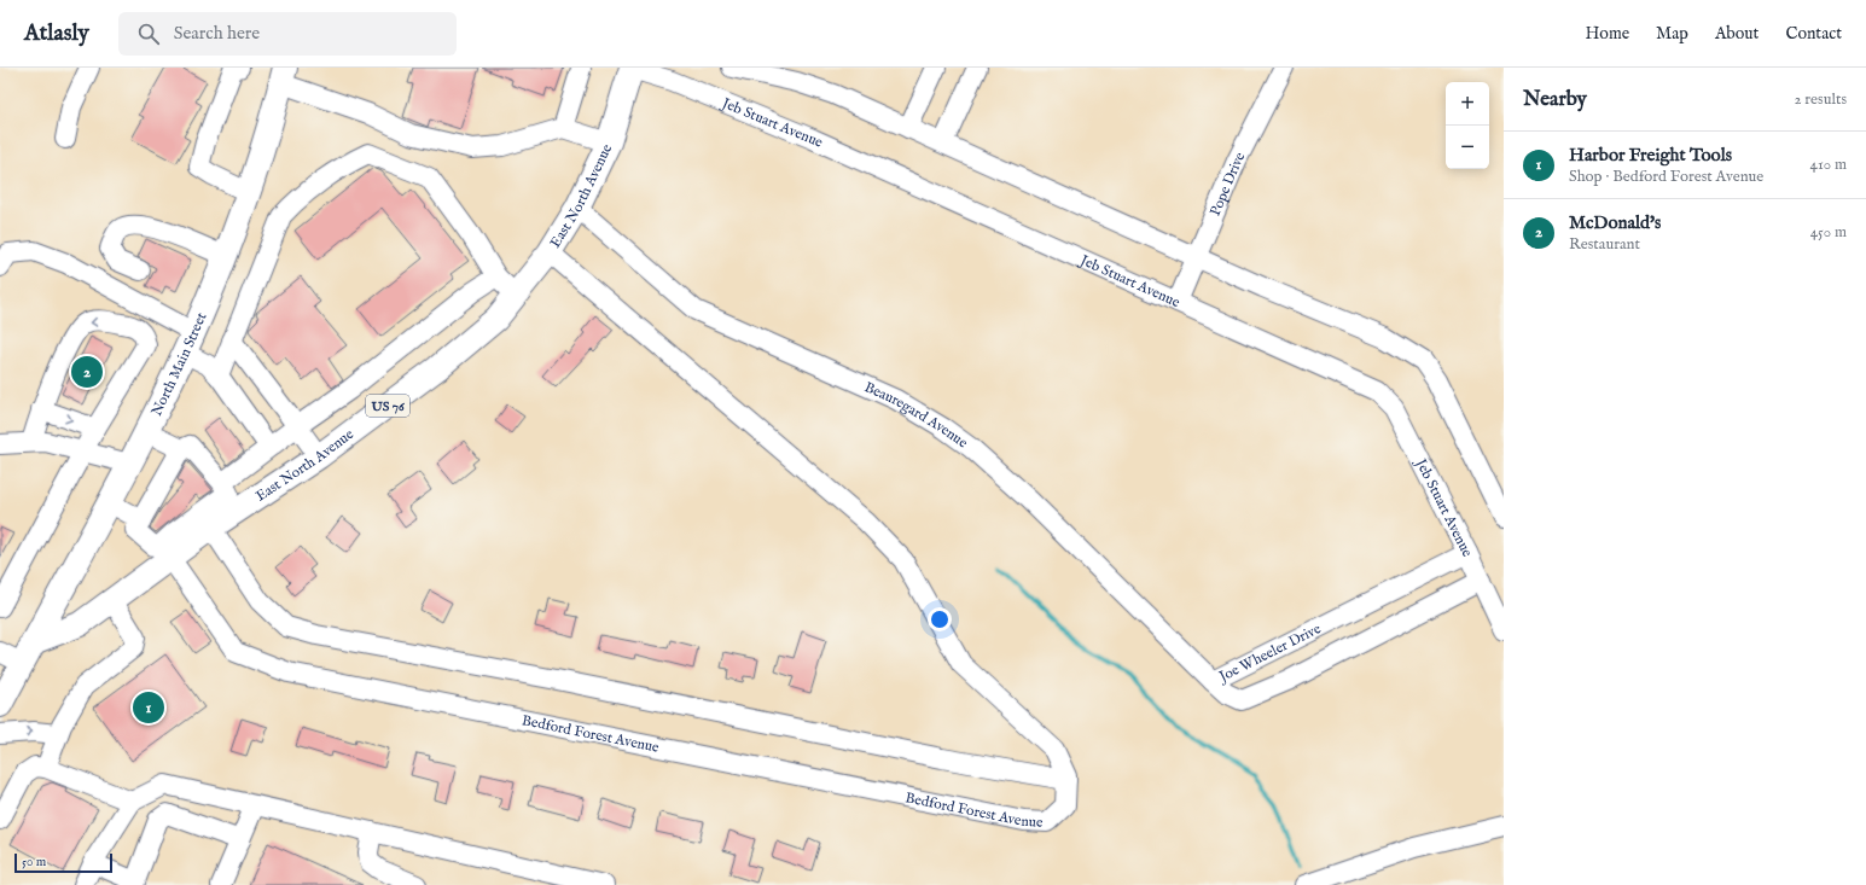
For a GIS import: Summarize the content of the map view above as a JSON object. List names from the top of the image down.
{
  "streets": {
    "main road": ["East North Avenue", "North Main Street", "US 76"],
    "street": [
      "Jeb Stuart Avenue",
      "Pope Drive",
      "Beauregard Avenue",
      "Joe Wheeler Drive",
      "Bedford Forest Avenue"
    ]
  },
  "crossings": [
    ["Jeb Stuart Avenue", "Pope Drive"],
    ["Jeb Stuart Avenue", "East North Avenue"],
    ["Jeb Stuart Avenue", "Joe Wheeler Drive"],
    ["East North Avenue", "North Main Street"],
    ["East North Avenue", "Beauregard Avenue"],
    ["East North Avenue", "Bedford Forest Avenue"],
    ["Beauregard Avenue", "Joe Wheeler Drive"]
  ],
  "scale_bar": "50 m",
  "page": {
    "header": "Atlasly",
    "search": "Search here",
    "nav": [
      "Home",
      "Map",
      "About",
      "Contact"
    ],
    "heading": ["Nearby", "2 results"],
    "map_buttons": ["+", "−"],
    "list": [
      {
        "mark": "1",
        "name": "Harbor Freight Tools",
        "note": "Shop · Bedford Forest Avenue",
        "value": "410 m"
      },
      {
        "mark": "2",
        "name": "McDonald's",
        "note": "Restaurant",
        "value": "450 m"
      }
    ],
    "pins": ["2", "1"],
    "scale": "50 m"
  }
}
